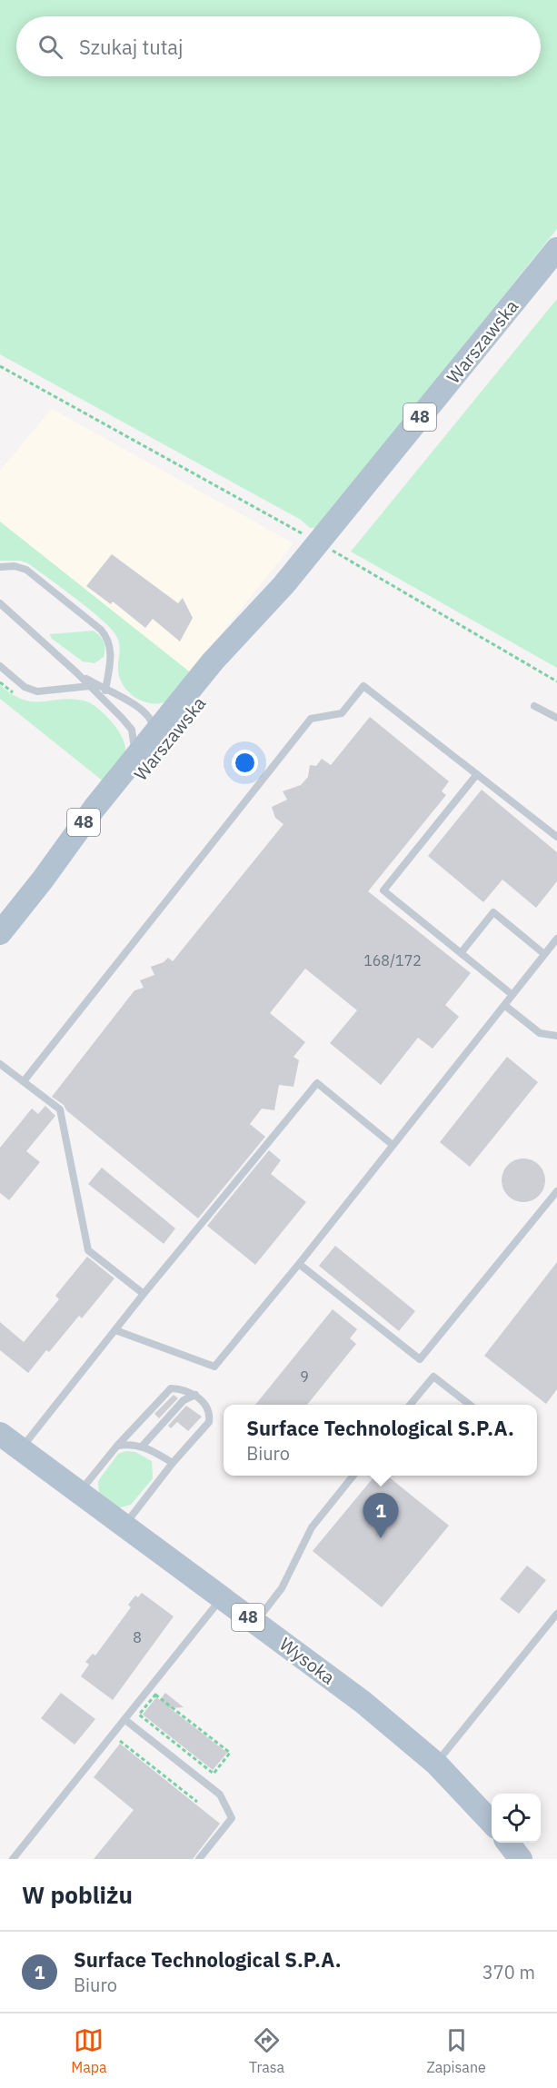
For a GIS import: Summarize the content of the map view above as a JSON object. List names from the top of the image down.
{
  "streets": {
    "main road": ["Warszawska", "48", "Wysoka"]
  },
  "house_numbers": ["168/172", "9", "8"],
  "page": {
    "search": "Szukaj tutaj",
    "popup": ["Surface Technological S.P.A.", "Biuro"],
    "pins": "1",
    "heading": "W pobliżu",
    "list": [
      {
        "mark": "1",
        "name": "Surface Technological S.P.A.",
        "note": "Biuro",
        "value": "370 m"
      }
    ],
    "nav": ["Mapa", "Trasa", "Zapisane"]
  }
}
